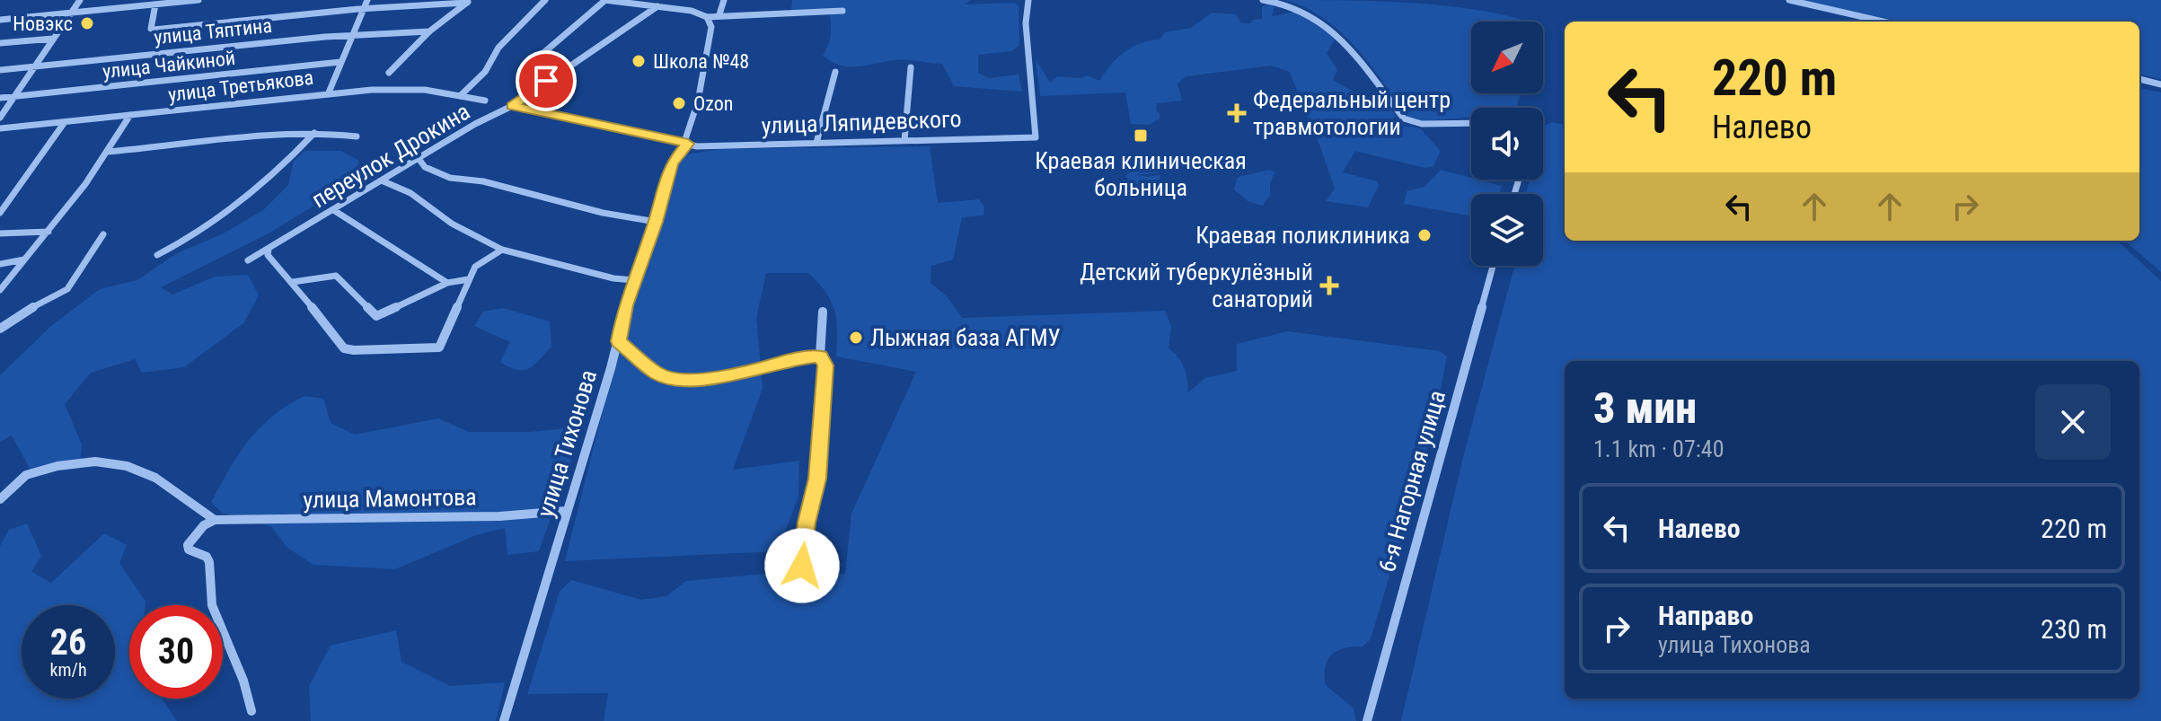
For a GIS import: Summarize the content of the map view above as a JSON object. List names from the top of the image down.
{
  "streets": {
    "street": [
      "улица Тяптина",
      "улица Чайкиной",
      "улица Третьякова",
      "улица Ляпидевского",
      "переулок Дрокина",
      "улица Тихонова",
      "6-я Нагорная улица",
      "улица Мамонтова"
    ]
  },
  "crossings": [
    ["улица Ляпидевского", "улица Тихонова"],
    ["улица Тихонова", "улица Мамонтова"]
  ],
  "places": {
    "other": [
      "Новэкс",
      "Школа №48",
      "Ozon",
      "Краевая поликлиника",
      "Лыжная база АГМУ"
    ],
    "health": ["Федеральный центр травмотологии", "Детский туберкулёзный санаторий"],
    "transit": ["Краевая клиническая больница"]
  },
  "north": "bottom left",
  "page": {
    "turn": ["220 m", "Налево"],
    "heading": ["3 мин", "1.1 km · 07:40"],
    "list": [
      {
        "name": "Налево",
        "value": "220 m"
      },
      {
        "name": "Направо",
        "note": "улица Тихонова",
        "value": "230 m"
      }
    ],
    "speed": "26 km/h",
    "limit": "30"
  }
}
